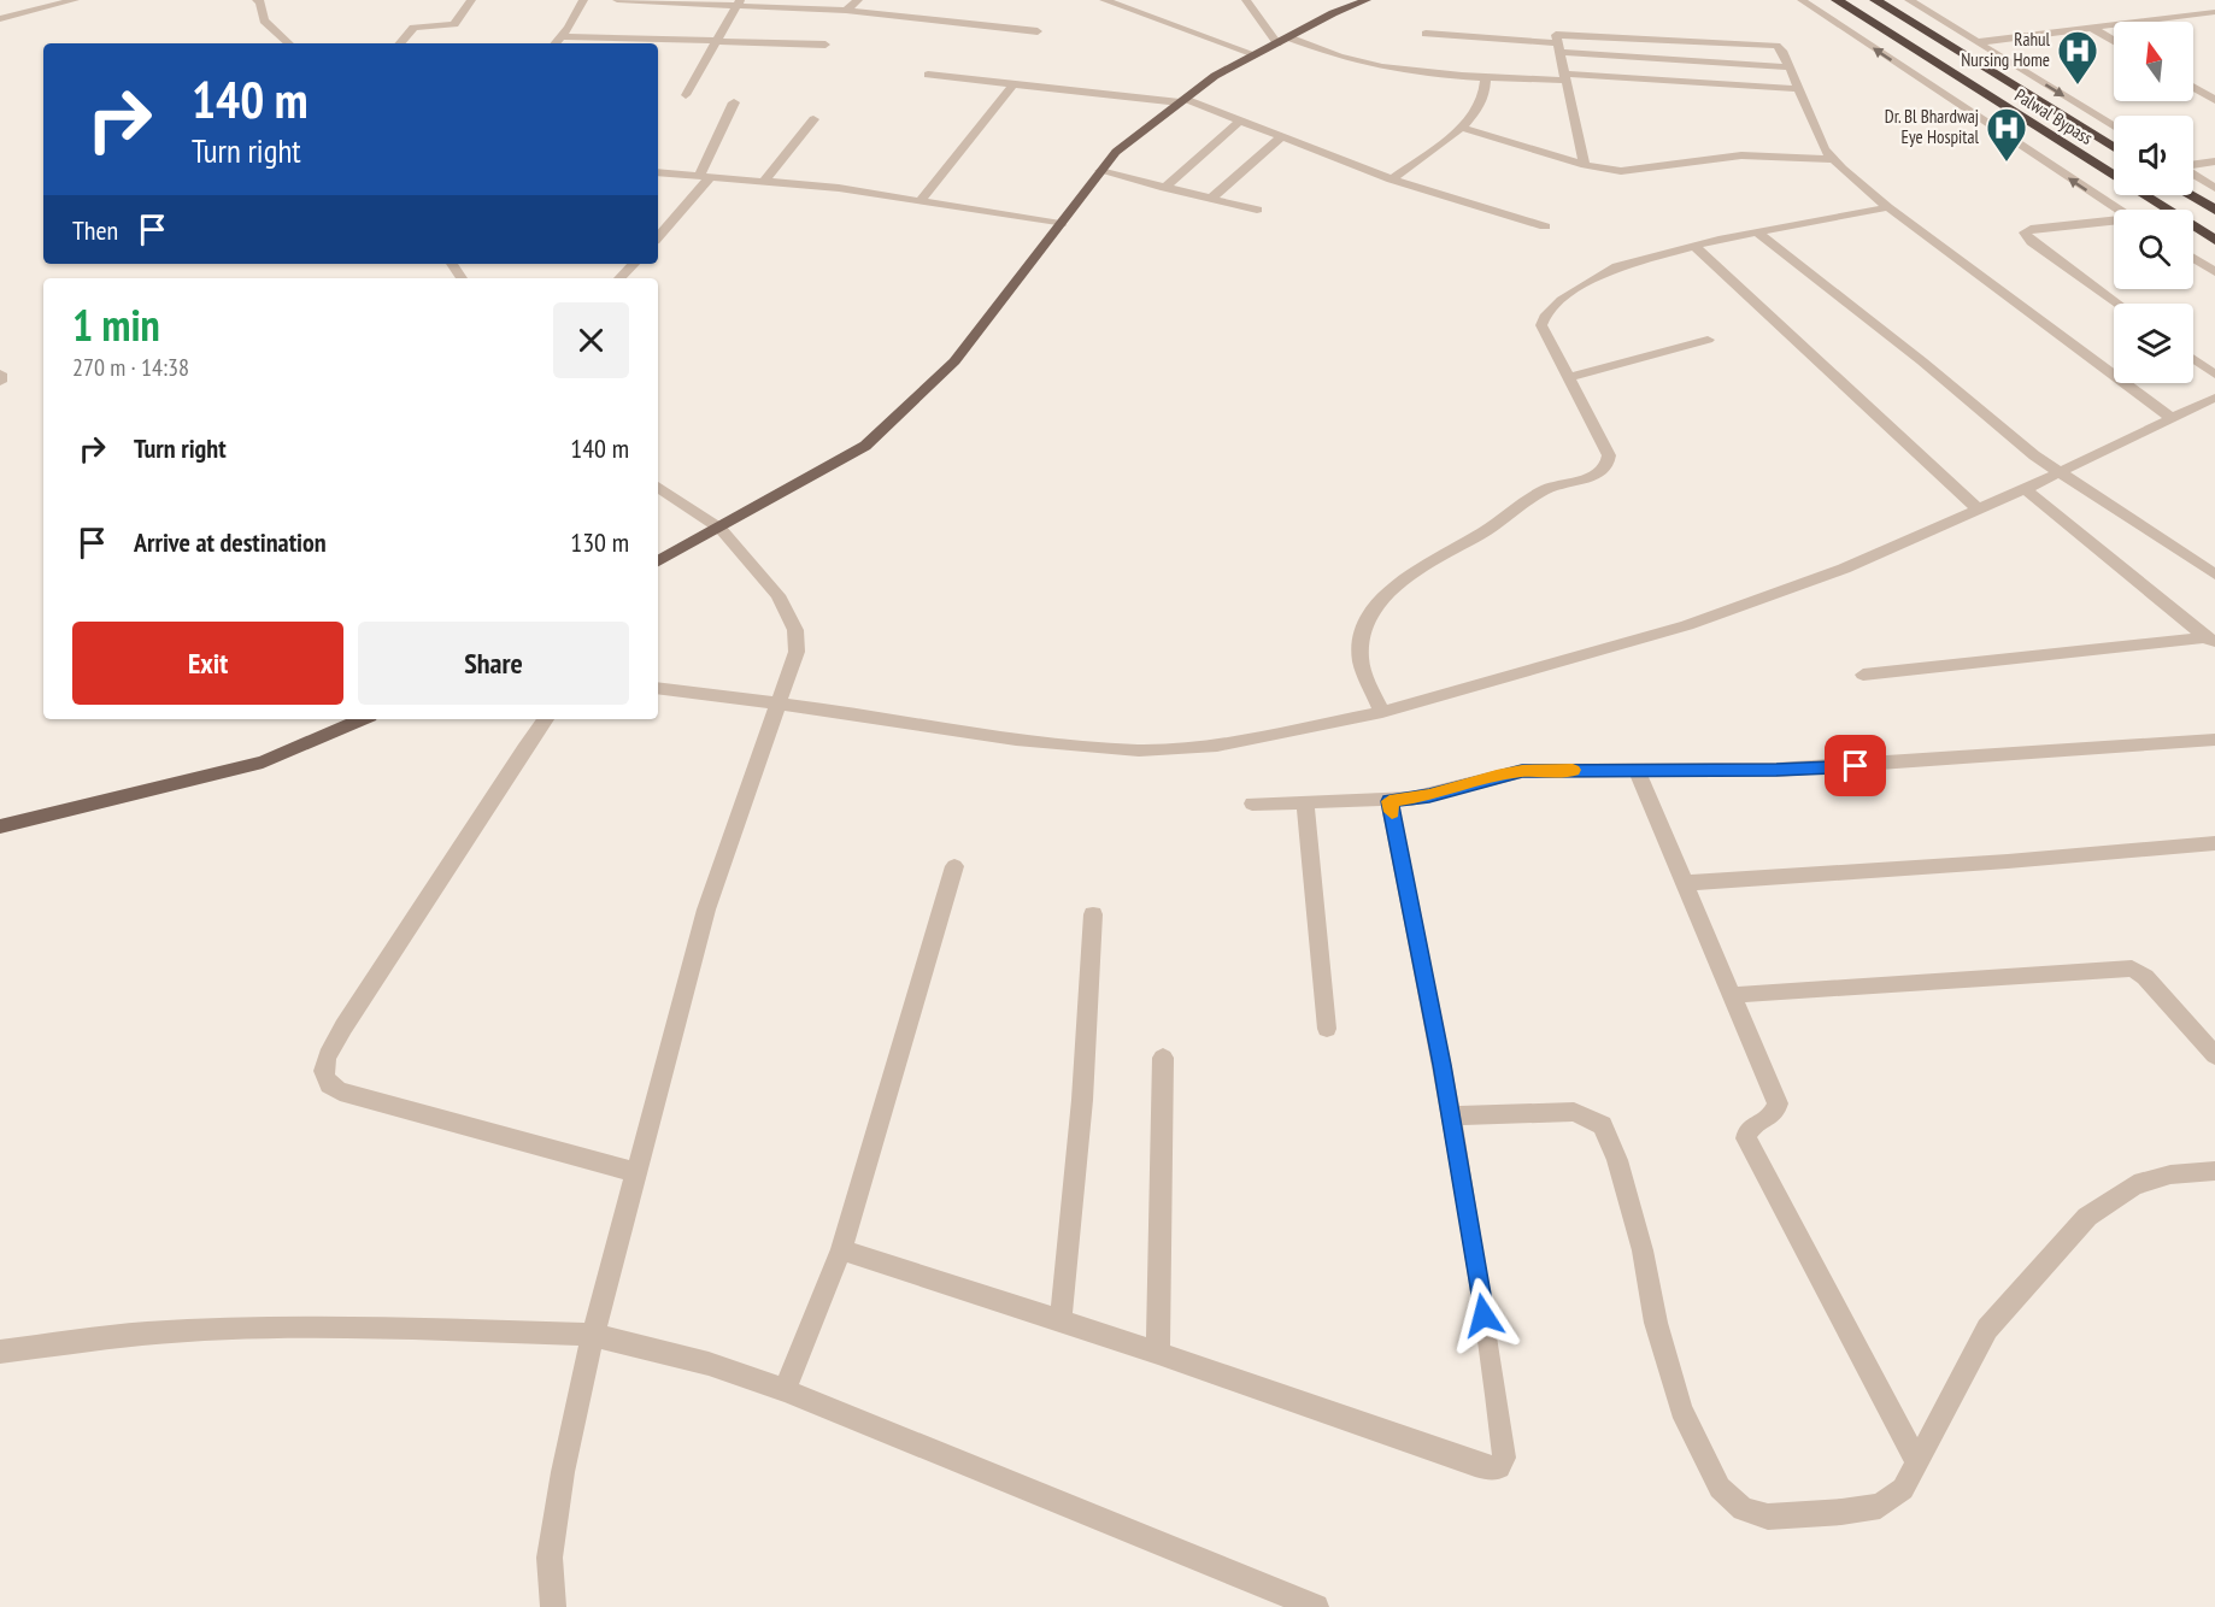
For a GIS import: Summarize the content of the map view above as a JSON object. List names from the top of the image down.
{
  "streets": {
    "highway": ["Palwal Bypass"]
  },
  "places": {
    "hospital": ["Rahul Nursing Home", "Dr. Bl Bhardwaj Eye Hospital"]
  },
  "north": "top",
  "page": {
    "turn": ["140 m", "Turn right"],
    "then": "Then",
    "heading": ["1 min", "270 m · 14:38"],
    "list": [
      {
        "name": "Turn right",
        "value": "140 m"
      },
      {
        "name": "Arrive at destination",
        "value": "130 m"
      }
    ],
    "buttons": ["Exit", "Share"]
  }
}
